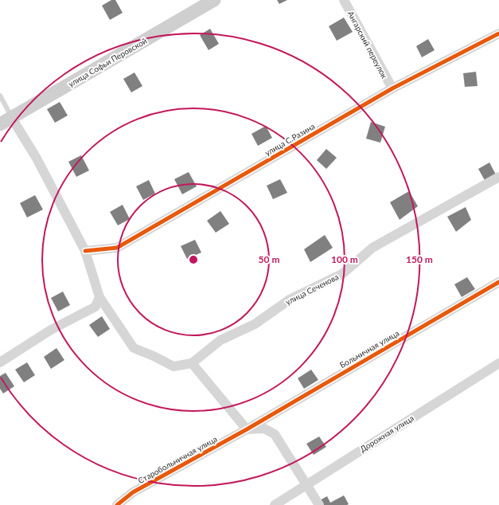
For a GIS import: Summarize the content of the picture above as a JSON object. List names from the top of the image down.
{
  "streets": {
    "main road": ["улица Софьи Перовской"],
    "street": [
      "Ангарский переулок",
      "улица С.Разина",
      "улица Сеченова",
      "Больничная улица",
      "Дорожная улица",
      "Старобольничная улица"
    ]
  },
  "crossings": [
    ["Ангарский переулок", "улица С.Разина"],
    ["Больничная улица", "Старобольничная улица"]
  ],
  "rings": ["50 m", "100 m", "150 m"]
}
